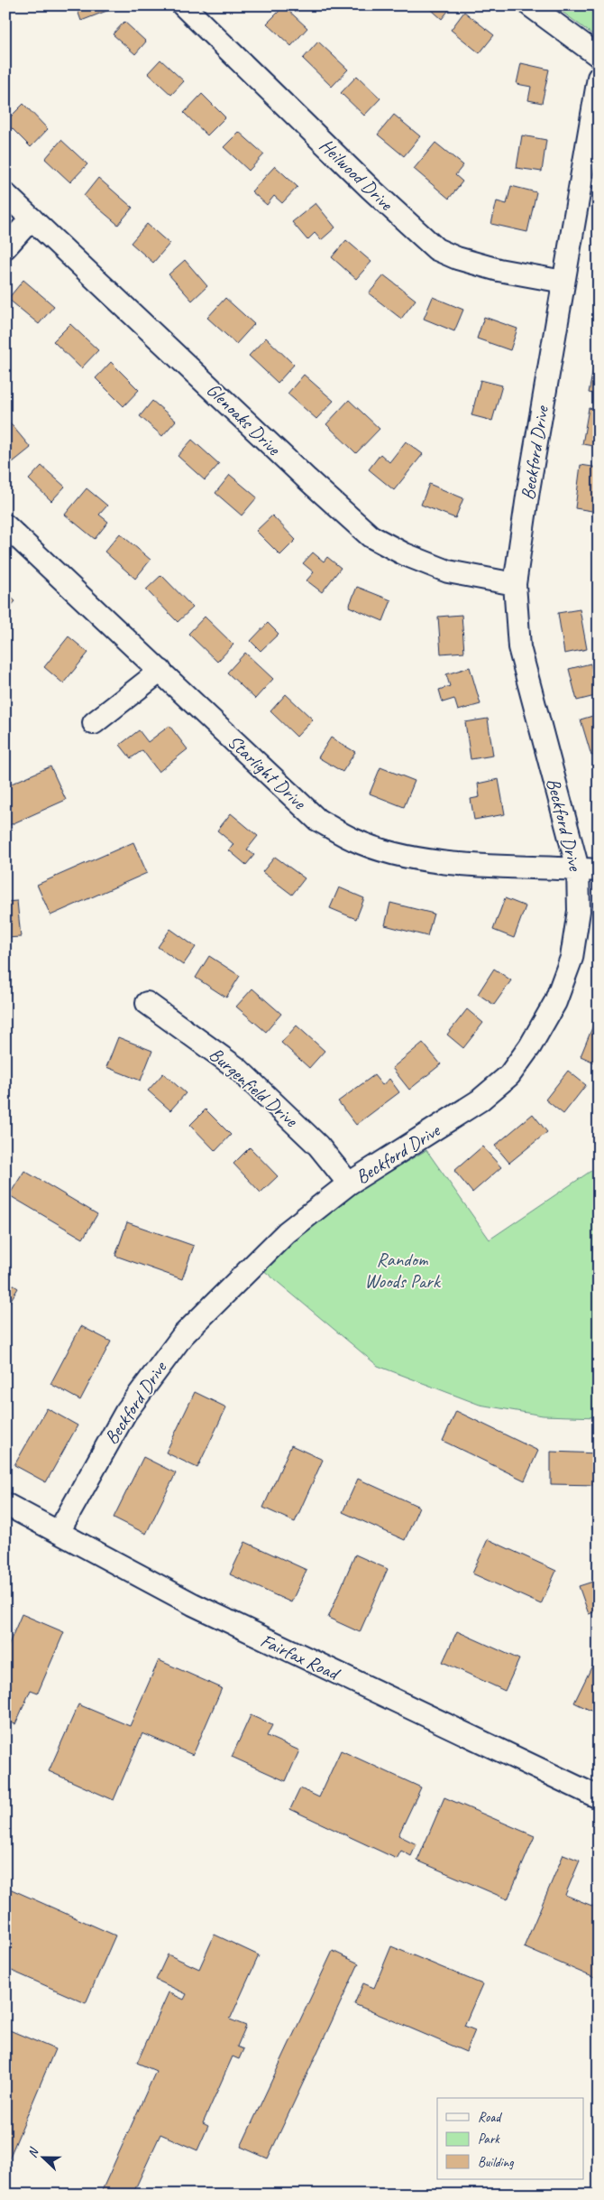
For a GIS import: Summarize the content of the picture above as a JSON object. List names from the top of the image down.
{
  "streets": {
    "street": [
      "Heilwood Drive",
      "Glenoaks Drive",
      "Beckford Drive",
      "Starlight Drive",
      "Burgenfield Drive",
      "Fairfax Road"
    ]
  },
  "crossings": [
    ["Heilwood Drive", "Beckford Drive"],
    ["Glenoaks Drive", "Beckford Drive"],
    ["Beckford Drive", "Starlight Drive"],
    ["Beckford Drive", "Burgenfield Drive"],
    ["Beckford Drive", "Fairfax Road"]
  ],
  "parks": ["Random Woods Park"],
  "legend": ["Road", "Park", "Building"],
  "north": "left"
}
